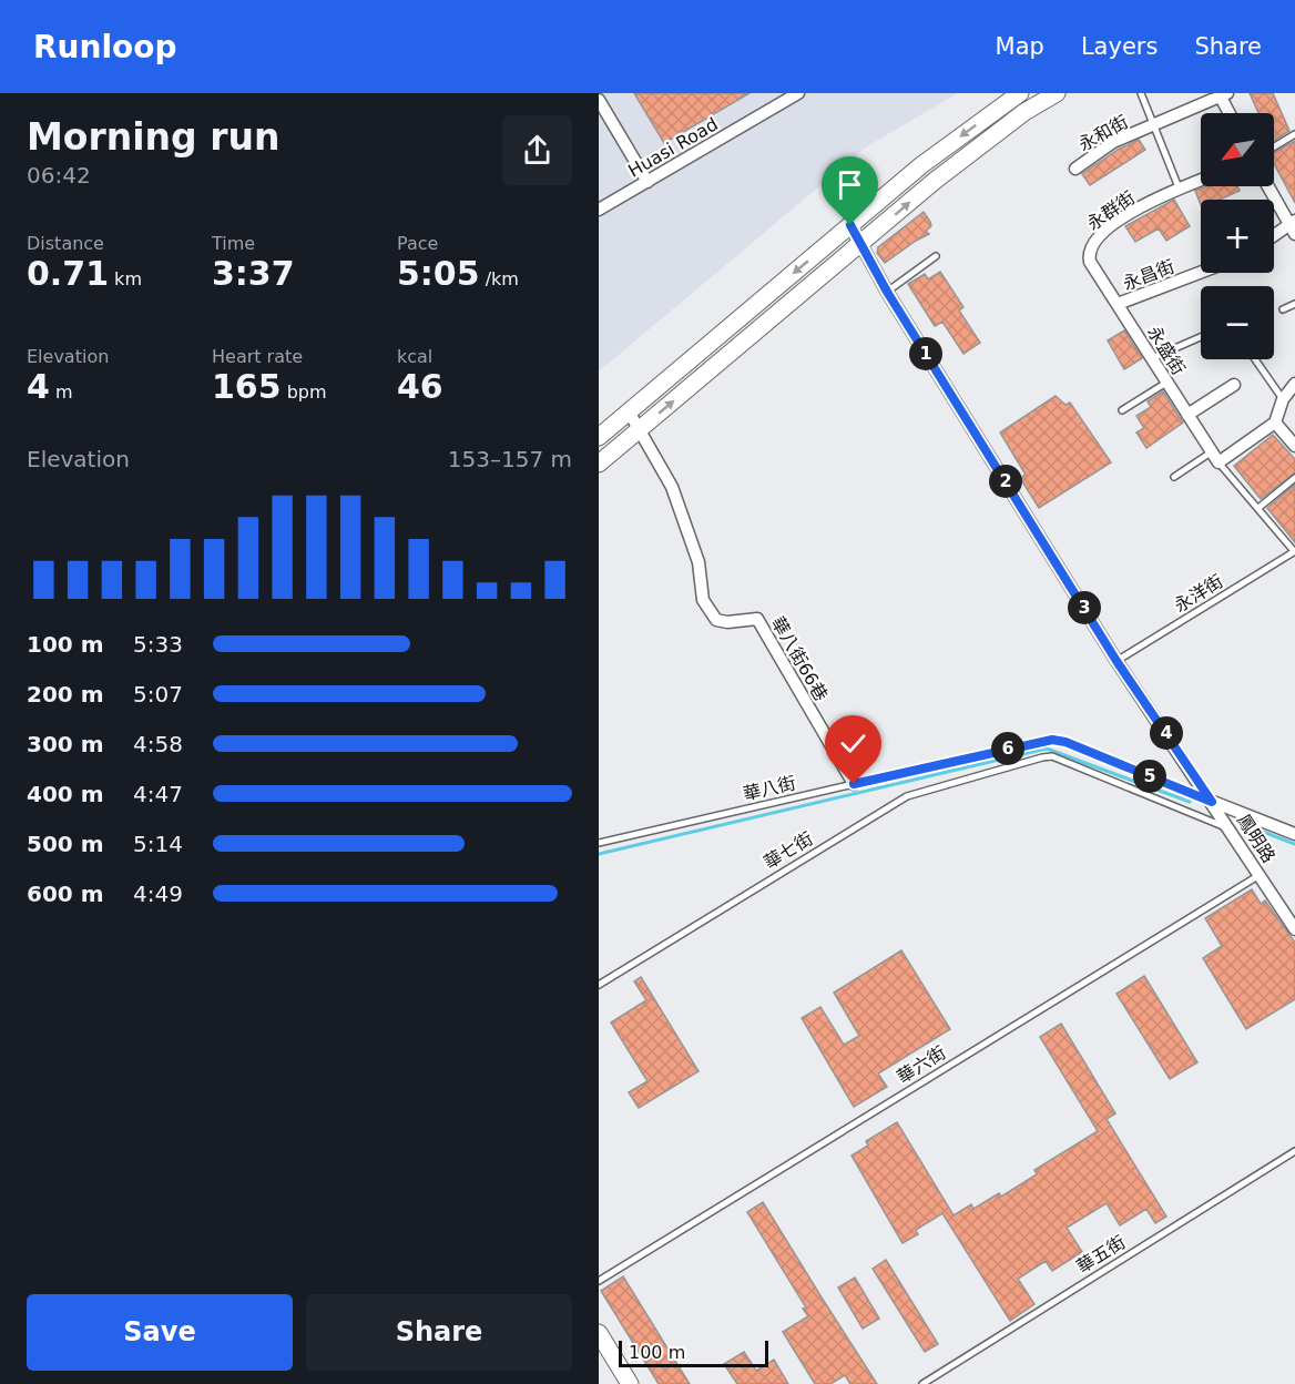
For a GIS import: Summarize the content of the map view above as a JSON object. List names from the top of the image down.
{
  "streets": {
    "street": [
      "永和街",
      "Huasi Road",
      "永群街",
      "永昌街",
      "永盛街",
      "華八街66巷",
      "鳳明路"
    ],
    "lane": [
      "永洋街",
      "華八街",
      "華七街",
      "華六街",
      "華五街"
    ]
  },
  "crossings": [
    ["永群街", "永昌街"],
    ["永群街", "永盛街"],
    ["永昌街", "永盛街"],
    ["永洋街", "鳳明路"],
    ["華八街66巷", "華八街"],
    ["華八街", "鳳明路"],
    ["鳳明路", "華七街"],
    ["鳳明路", "華六街"]
  ],
  "scale_bar": "100 m",
  "north": "bottom left",
  "page": {
    "header": "Runloop",
    "nav": ["Map", "Layers", "Share"],
    "heading": ["Morning run", "06:42"],
    "map_buttons": ["+", "−"],
    "stats": [
      ["Distance", "0.71 km"],
      ["Time", "3:37"],
      ["Pace", "5:05 /km"],
      ["Elevation", "4 m"],
      ["Heart rate", "165 bpm"],
      ["kcal", "46"]
    ],
    "pins": [
      "1",
      "2",
      "3",
      "4",
      "6",
      "5"
    ],
    "chart": ["Elevation", "153–157 m"],
    "list": [
      {
        "name": "100 m",
        "note": "5:33"
      },
      {
        "name": "200 m",
        "note": "5:07"
      },
      {
        "name": "300 m",
        "note": "4:58"
      },
      {
        "name": "400 m",
        "note": "4:47"
      },
      {
        "name": "500 m",
        "note": "5:14"
      },
      {
        "name": "600 m",
        "note": "4:49"
      }
    ],
    "buttons": ["Save", "Share"],
    "scale": "100 m"
  }
}
